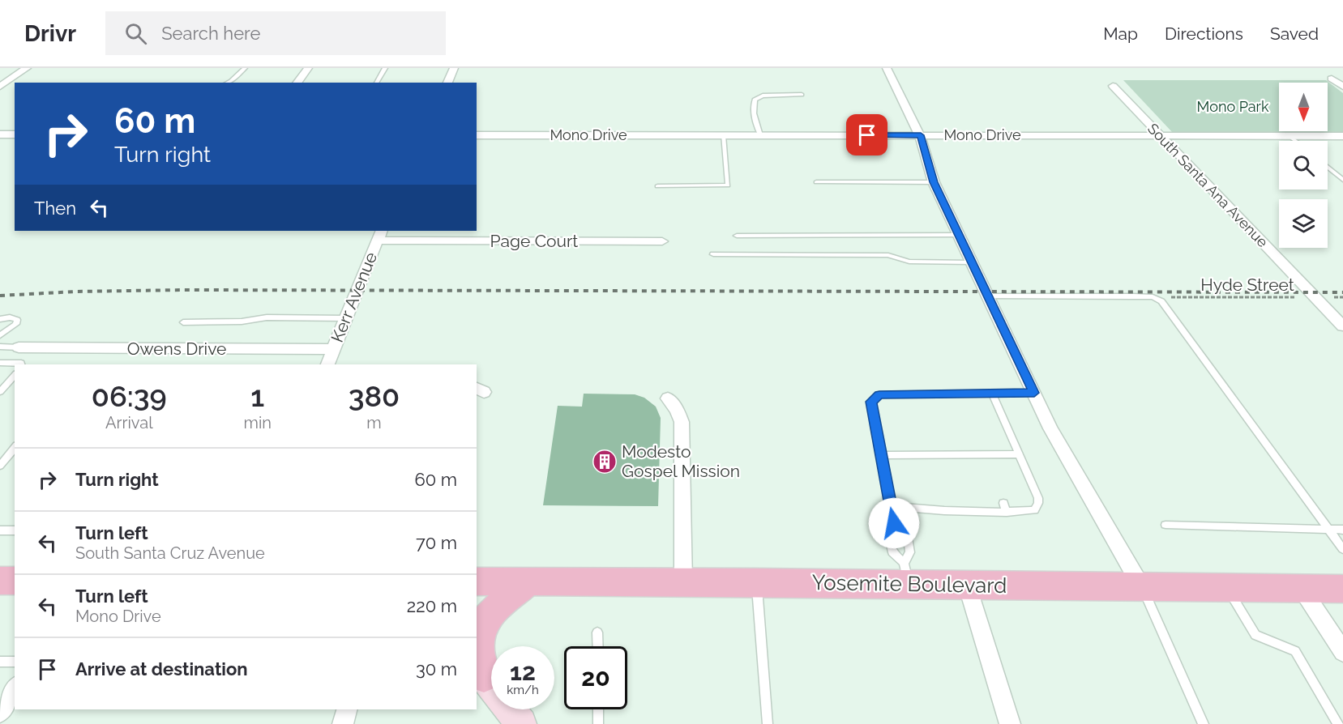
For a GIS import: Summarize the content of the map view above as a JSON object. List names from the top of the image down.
{
  "streets": {
    "main road": ["Yosemite Boulevard"],
    "street": [
      "Mono Drive",
      "South Santa Ana Avenue",
      "Page Court",
      "Kerr Avenue",
      "Owens Drive"
    ],
    "path": ["Hyde Street"]
  },
  "crossings": [
    ["Mono Drive", "South Santa Ana Avenue"],
    ["South Santa Ana Avenue", "Hyde Street"],
    ["Page Court", "Kerr Avenue"],
    ["Kerr Avenue", "Owens Drive"]
  ],
  "parks": ["Mono Park"],
  "places": {
    "building": ["Modesto Gospel Mission"]
  },
  "north": "bottom",
  "page": {
    "header": "Drivr",
    "search": "Search here",
    "nav": ["Map", "Directions", "Saved"],
    "turn": ["60 m", "Turn right"],
    "then": "Then",
    "eta": [
      "06:39",
      "Arrival",
      "1",
      "min",
      "380",
      "m"
    ],
    "list": [
      {
        "name": "Turn right",
        "value": "60 m"
      },
      {
        "name": "Turn left",
        "note": "South Santa Cruz Avenue",
        "value": "70 m"
      },
      {
        "name": "Turn left",
        "note": "Mono Drive",
        "value": "220 m"
      },
      {
        "name": "Arrive at destination",
        "value": "30 m"
      }
    ],
    "speed": "12 km/h",
    "limit": "20"
  }
}
